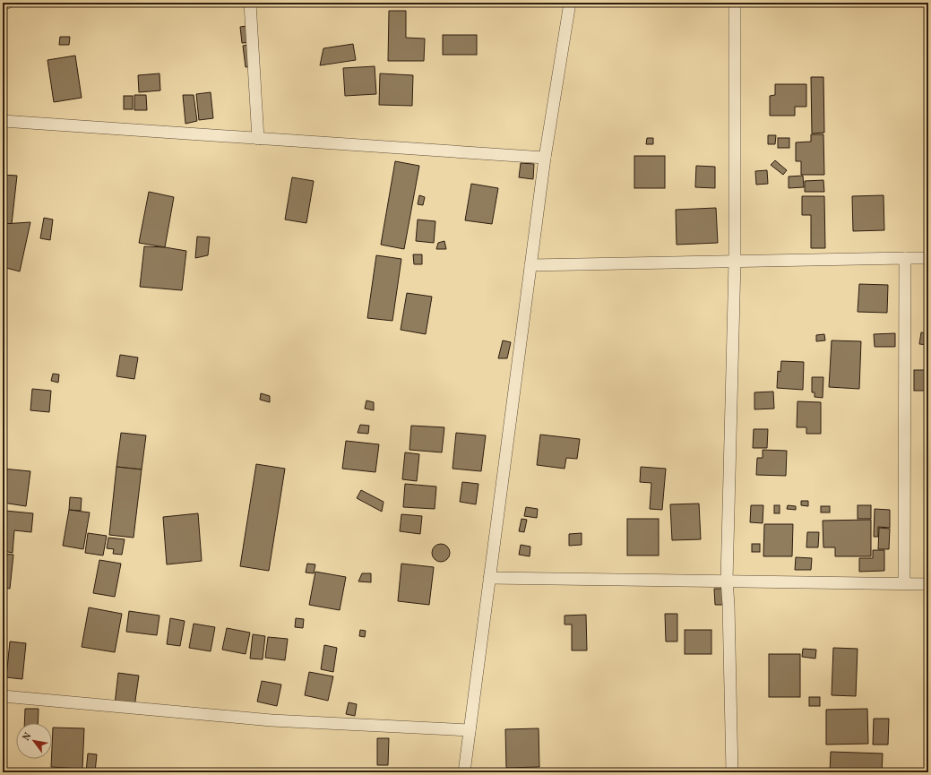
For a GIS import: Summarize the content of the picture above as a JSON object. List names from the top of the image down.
{
  "north": "top left"
}
